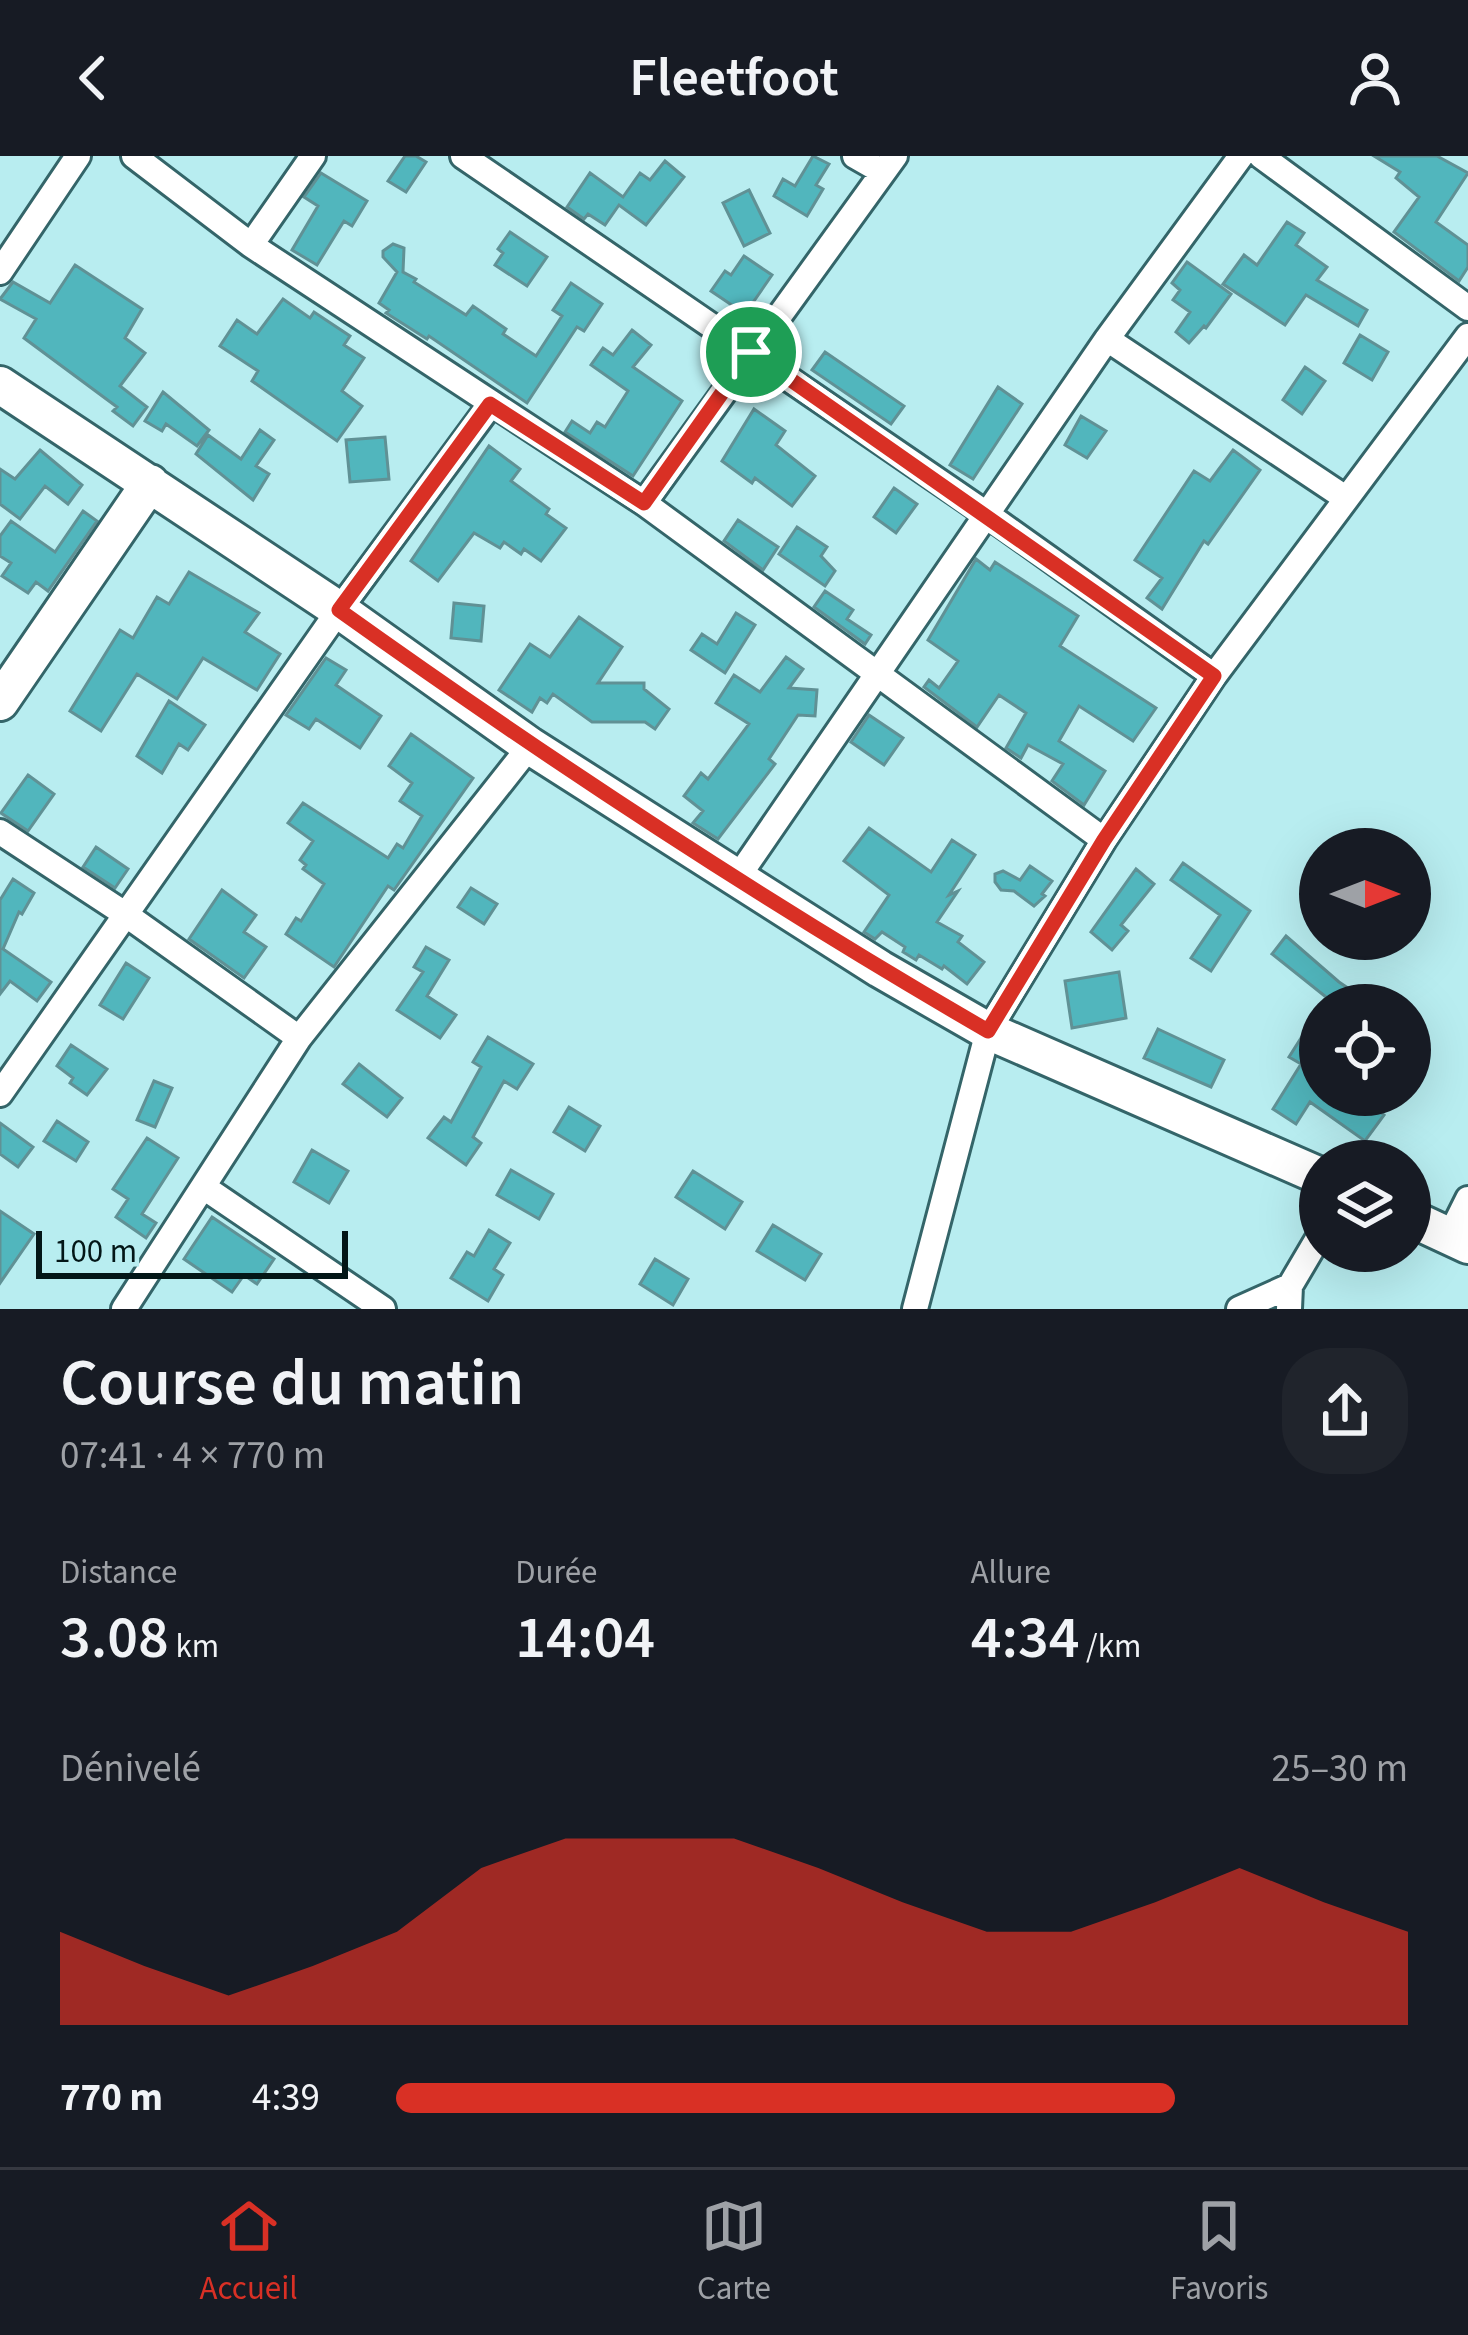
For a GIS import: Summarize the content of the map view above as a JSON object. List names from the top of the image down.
{
  "scale_bar": "100 m",
  "north": "right",
  "page": {
    "header": "Fleetfoot",
    "scale": "100 m",
    "heading": ["Course du matin", "07:41 · 4 × 770 m"],
    "stats": [
      ["Distance", "3.08 km"],
      ["Durée", "14:04"],
      ["Allure", "4:34 /km"]
    ],
    "chart": ["Dénivelé", "25–30 m"],
    "list": [
      {
        "name": "770 m",
        "note": "4:39"
      }
    ],
    "tabs": ["Accueil", "Carte", "Favoris"]
  }
}
